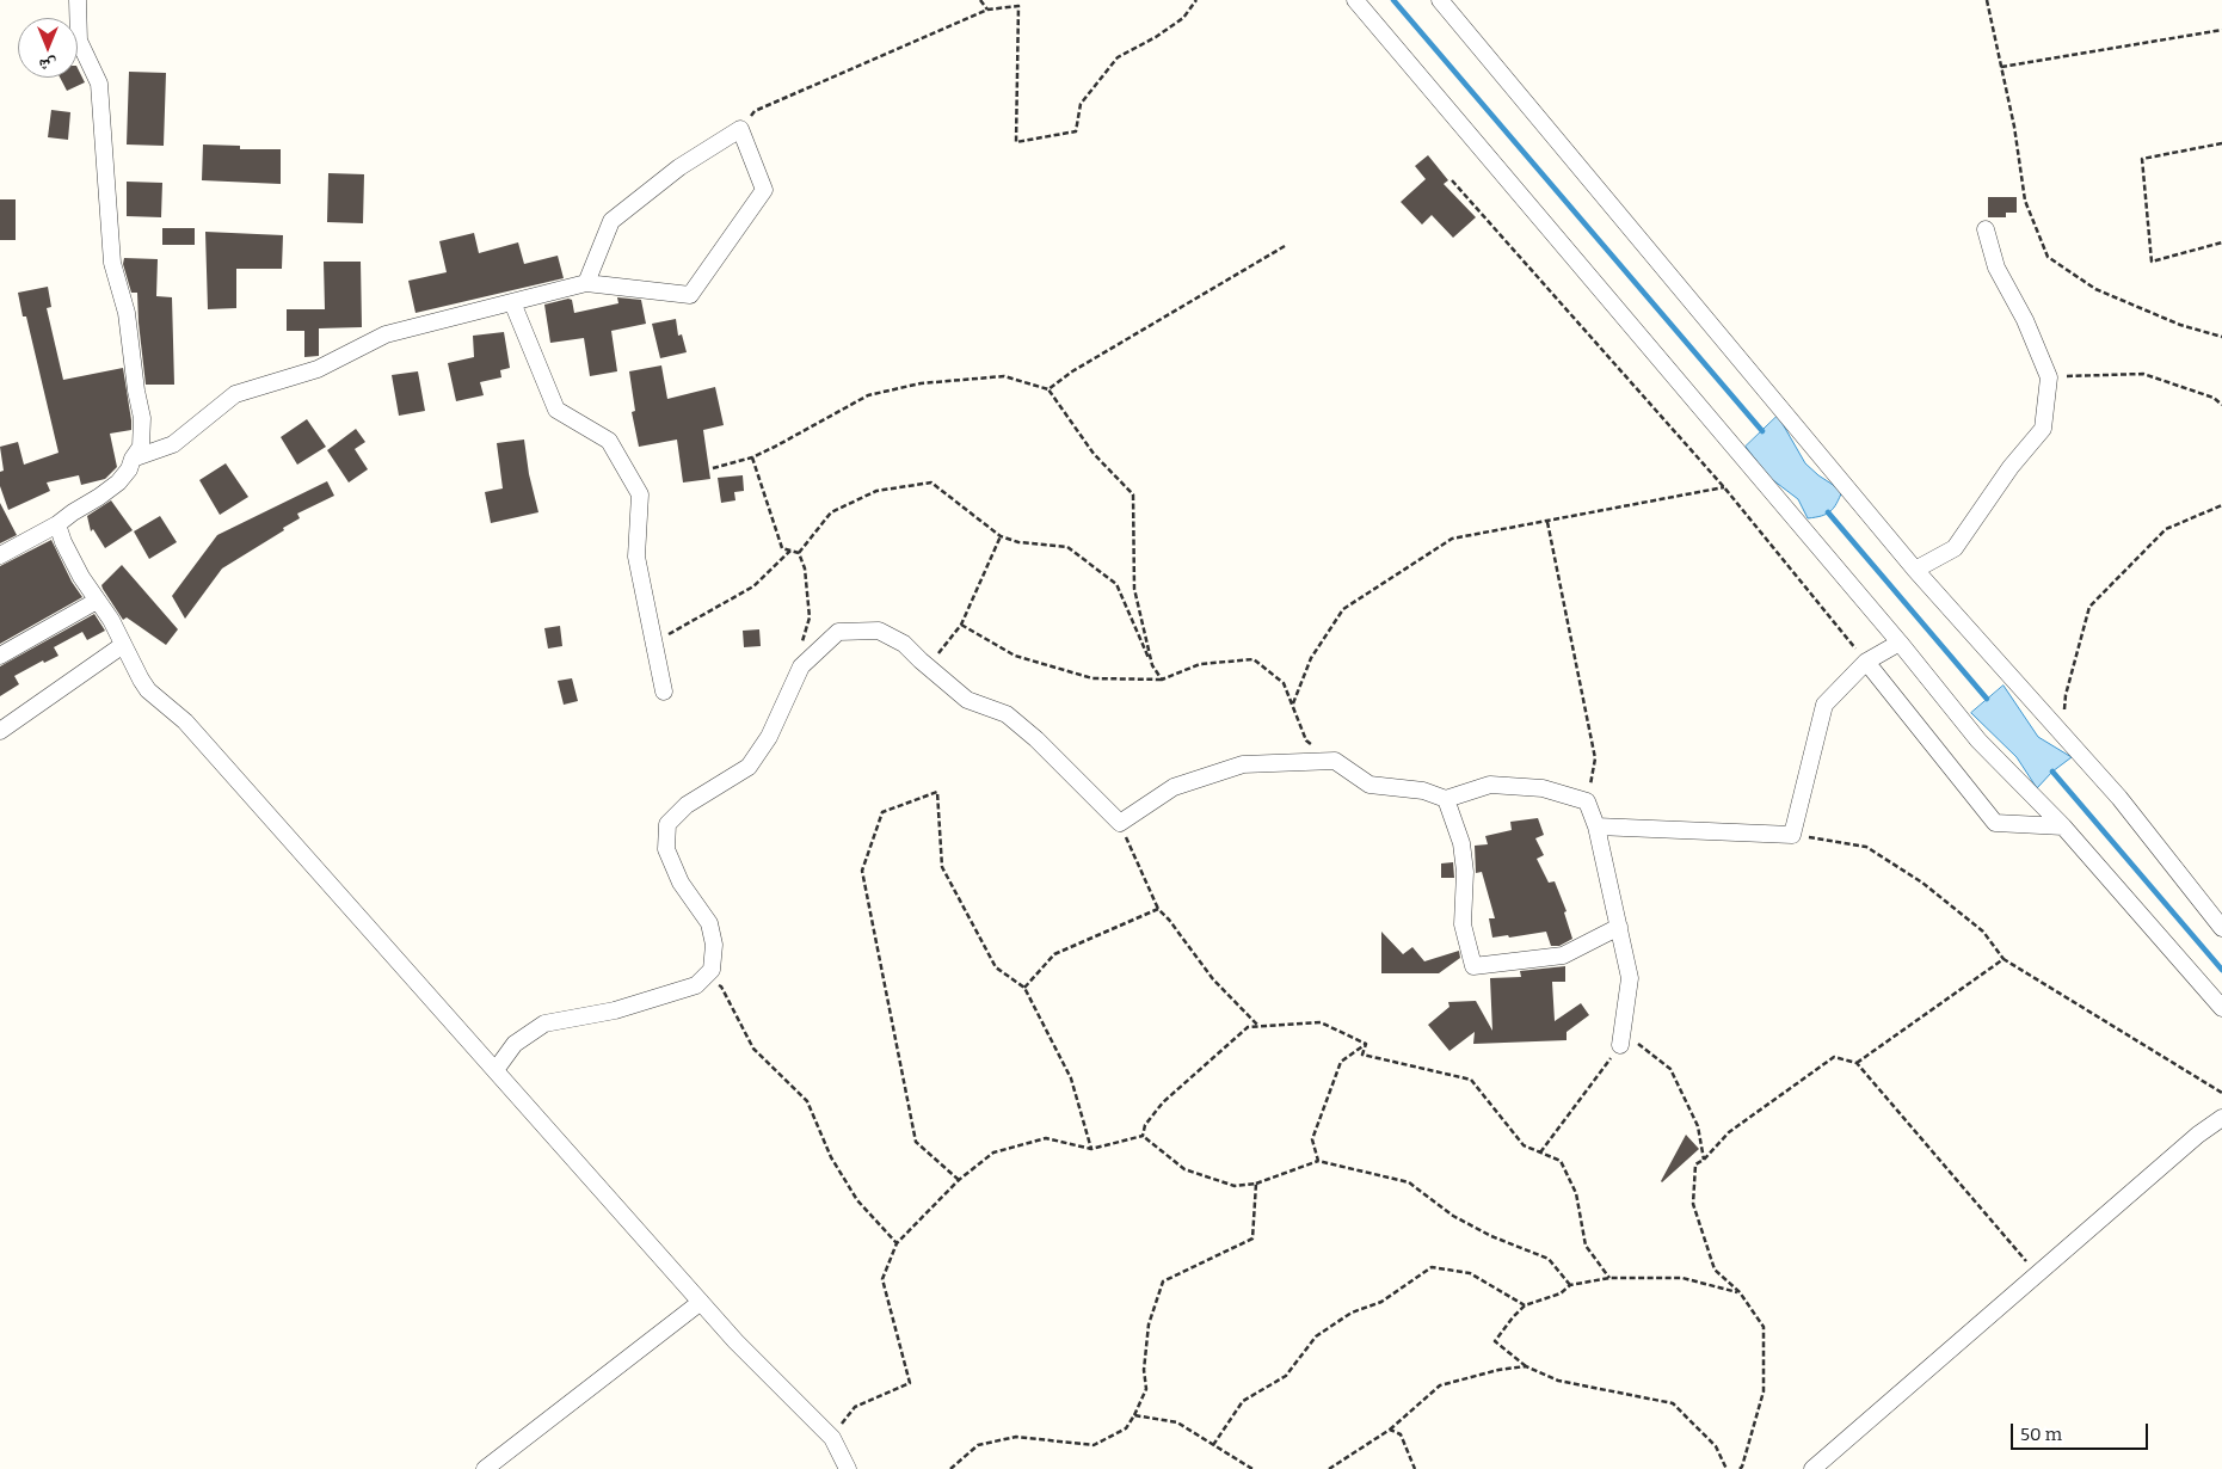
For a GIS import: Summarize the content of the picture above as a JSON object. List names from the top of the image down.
{
  "scale_bar": "50 m",
  "north": "bottom"
}
